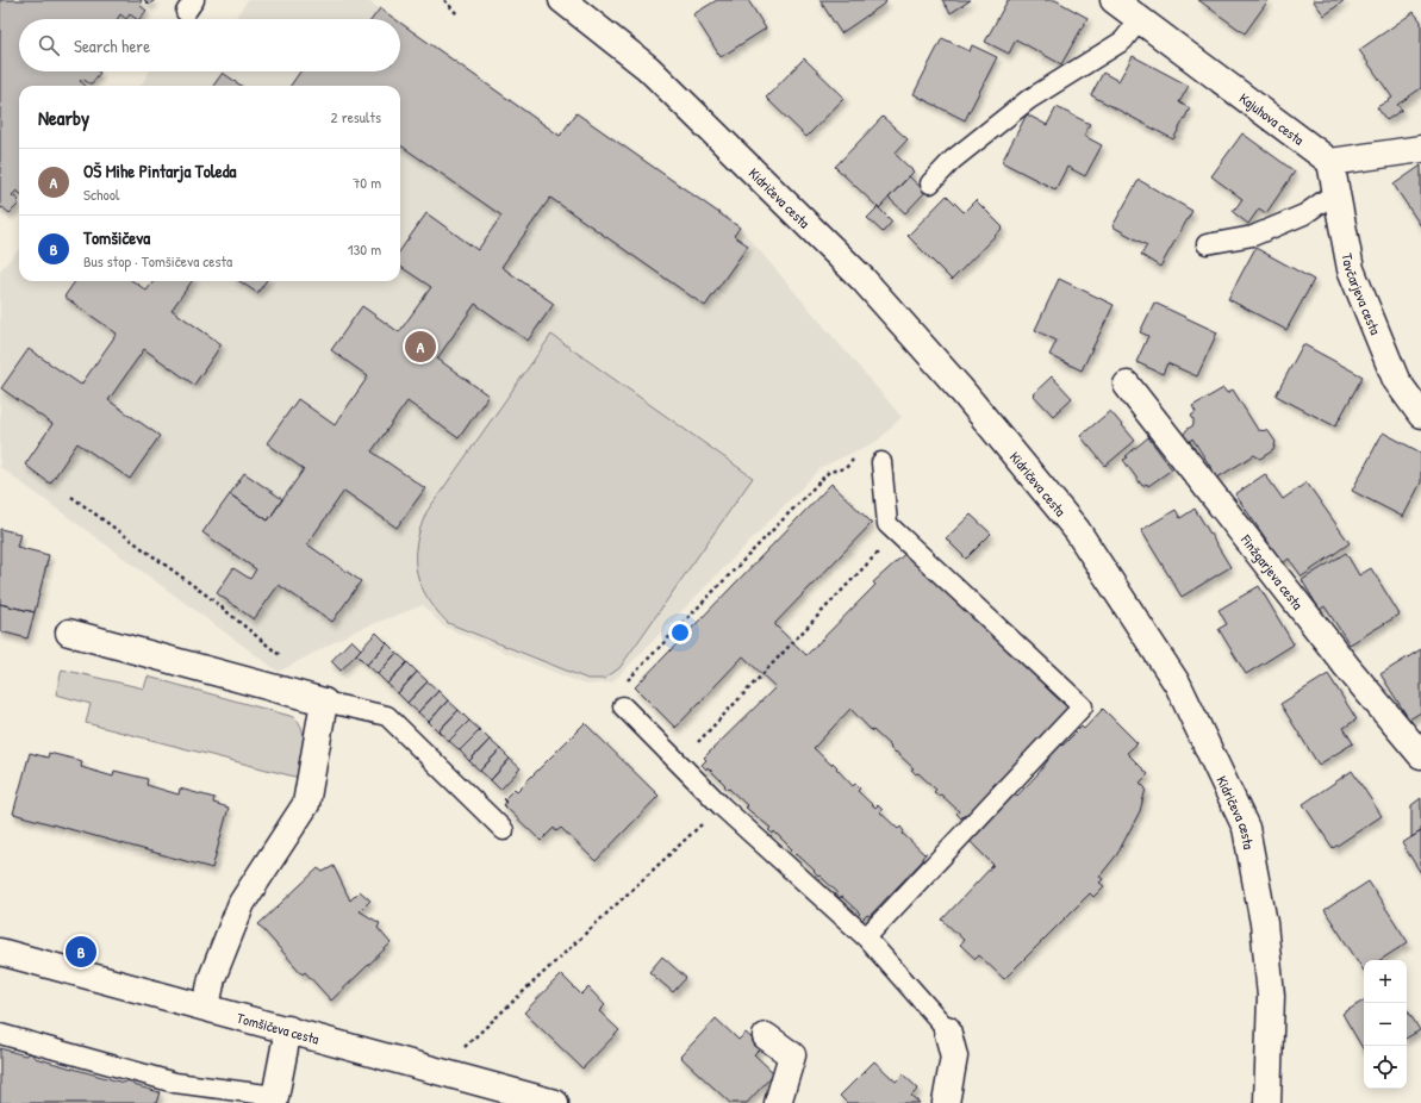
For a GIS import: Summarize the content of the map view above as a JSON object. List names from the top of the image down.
{
  "streets": {
    "street": [
      "Kajuhova cesta",
      "Kidričeva cesta",
      "Tavčarjeva cesta",
      "Finžgarjeva cesta",
      "Tomšičeva cesta"
    ]
  },
  "crossings": [
    ["Kajuhova cesta", "Tavčarjeva cesta"]
  ],
  "page": {
    "search": "Search here",
    "heading": ["Nearby", "2 results"],
    "list": [
      {
        "mark": "A",
        "name": "OŠ Mihe Pintarja Toleda",
        "note": "School",
        "value": "70 m"
      },
      {
        "mark": "B",
        "name": "Tomšičeva",
        "note": "Bus stop · Tomšičeva cesta",
        "value": "130 m"
      }
    ],
    "pins": ["A", "B"],
    "map_buttons": ["+", "−"]
  }
}
